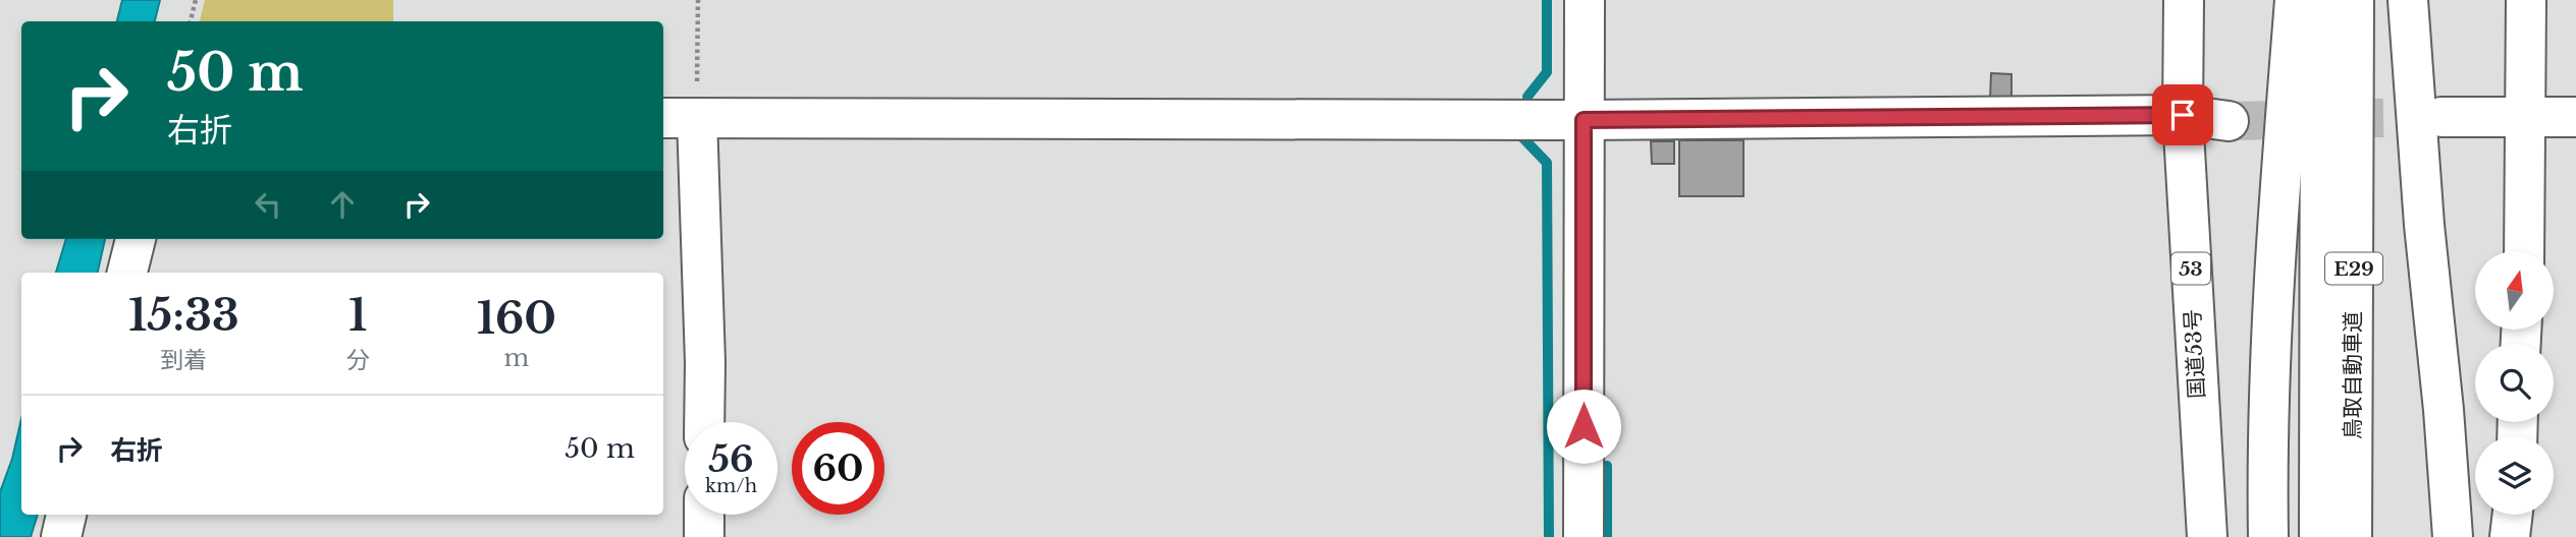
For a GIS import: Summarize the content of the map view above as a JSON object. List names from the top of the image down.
{
  "streets": {
    "main road": [
      "53",
      "E29",
      "国道53号",
      "鳥取自動車道"
    ]
  },
  "north": "top",
  "page": {
    "turn": ["50 m", "右折"],
    "eta": [
      "15:33",
      "到着",
      "1",
      "分",
      "160",
      "m"
    ],
    "list": [
      {
        "name": "右折",
        "value": "50 m"
      }
    ],
    "speed": "56 km/h",
    "limit": "60"
  }
}
